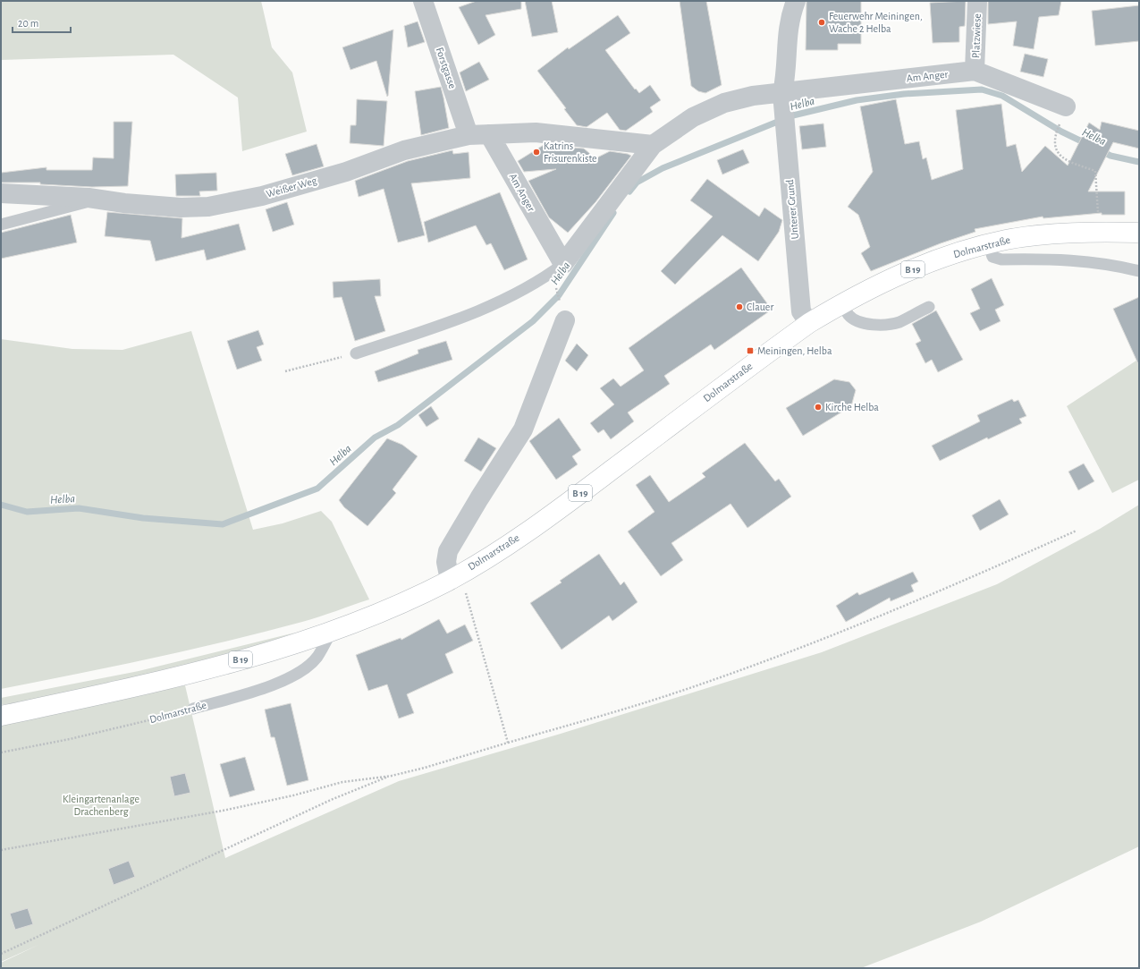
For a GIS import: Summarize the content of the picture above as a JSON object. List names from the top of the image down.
{
  "streets": {
    "main road": ["Dolmarstraße", "B 19"],
    "street": [
      "Platzwiese",
      "Forstgasse",
      "Am Anger",
      "Weißer Weg",
      "Unterer Grund"
    ]
  },
  "crossings": [
    ["Platzwiese", "Am Anger"],
    ["Forstgasse", "Weißer Weg"],
    ["Am Anger", "Weißer Weg"],
    ["Am Anger", "Unterer Grund"],
    ["Unterer Grund", "Dolmarstraße"]
  ],
  "water": ["Helba"],
  "parks": ["Kleingartenanlage Drachenberg"],
  "places": {
    "other": [
      "Feuerwehr Meiningen, Wache 2 Helba",
      "Katrins Frisurenkiste",
      "Clauer",
      "Kirche Helba"
    ],
    "transit": ["Meiningen, Helba"]
  },
  "scale_bar": "20 m"
}
